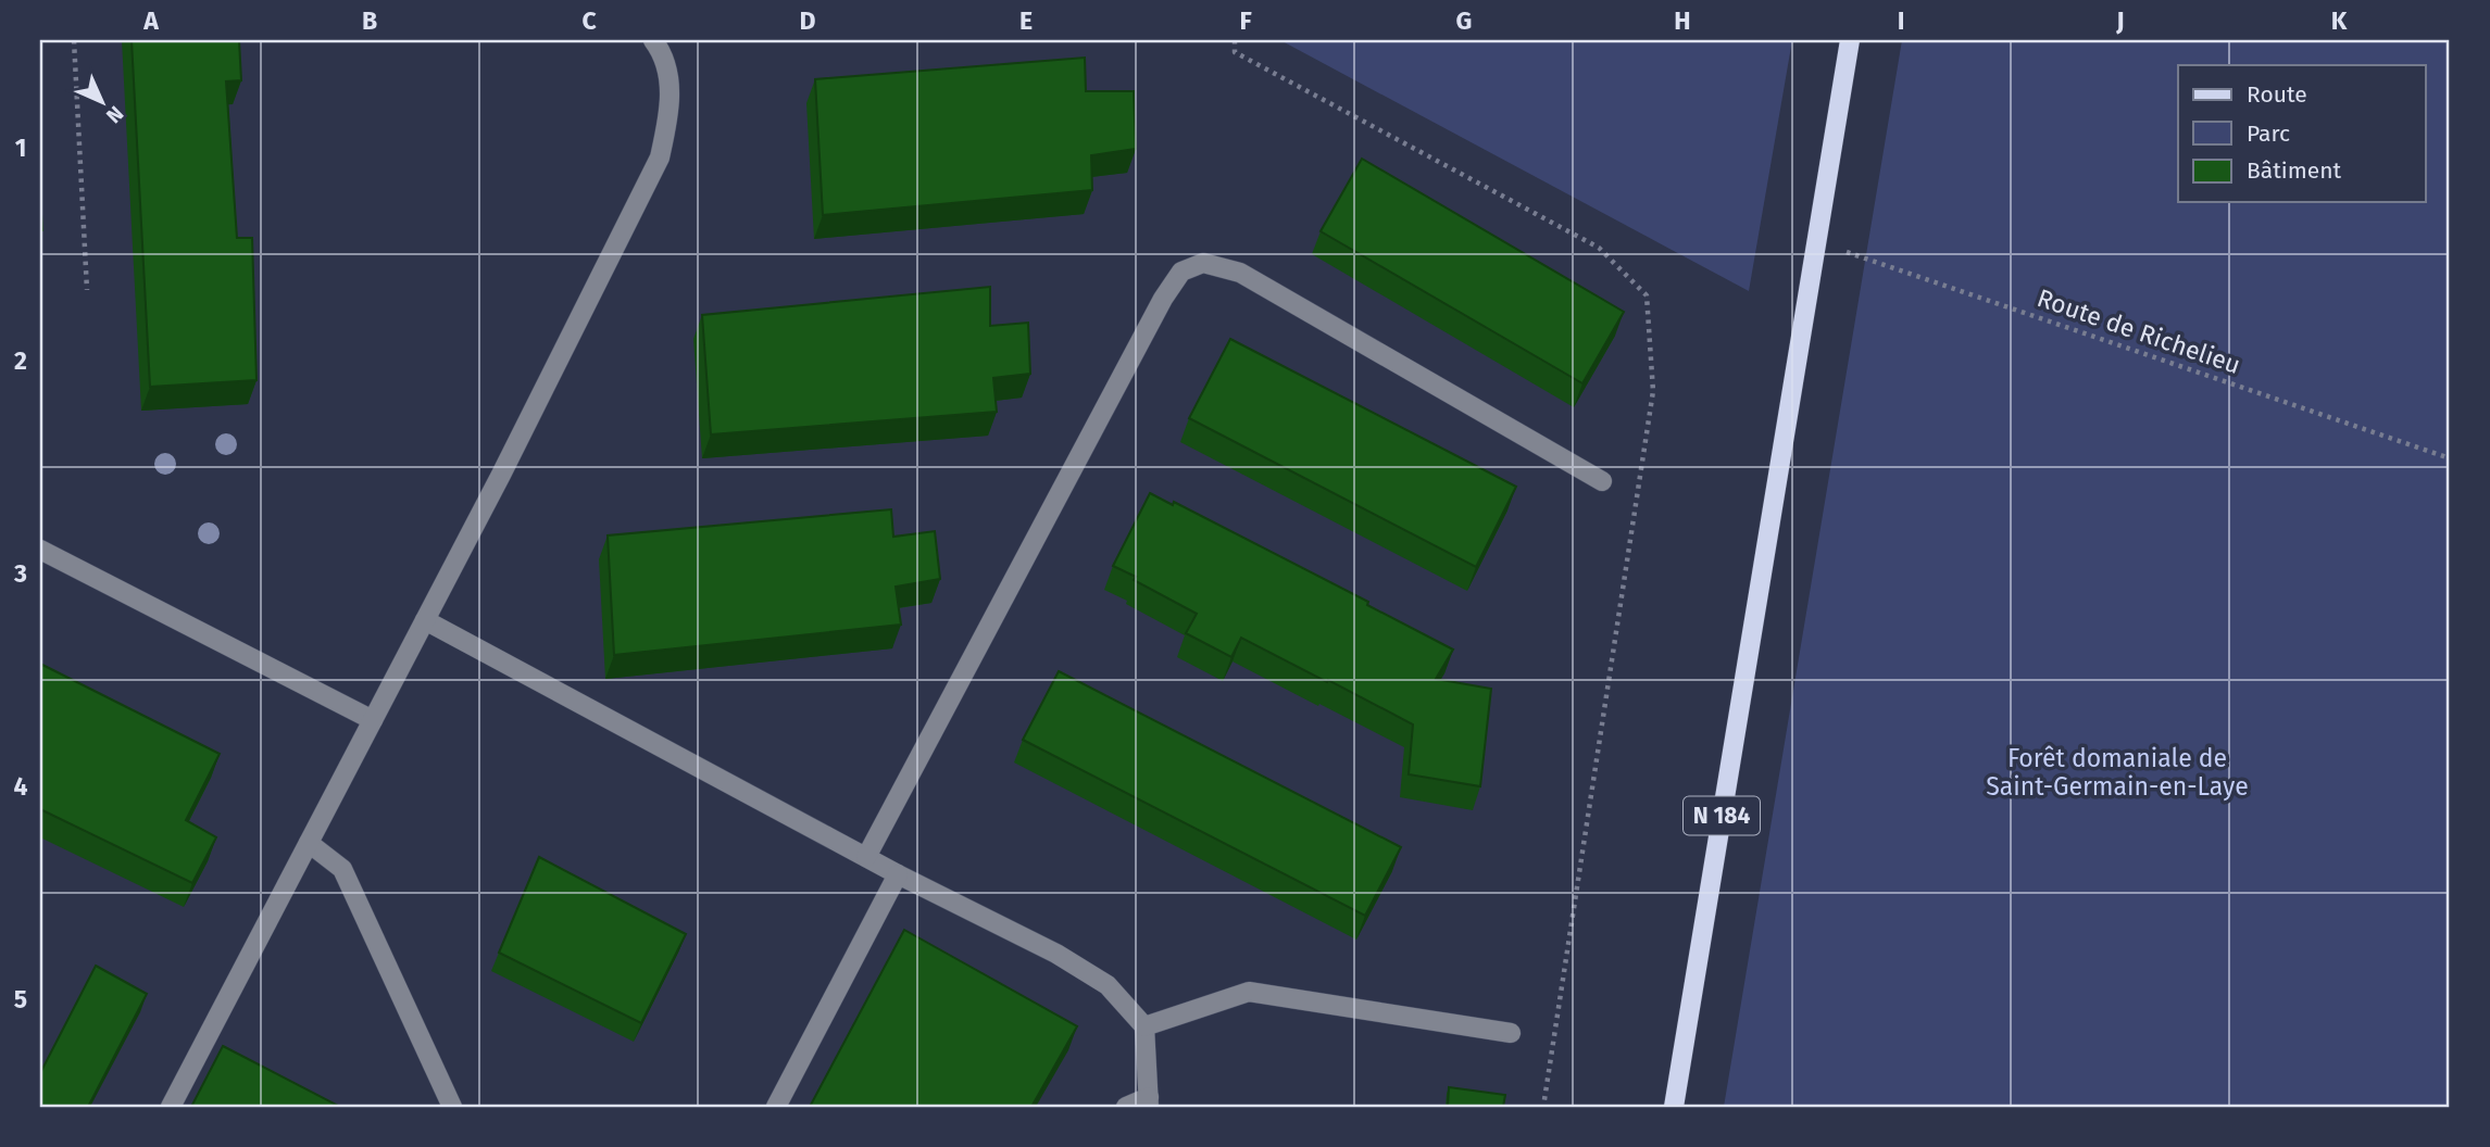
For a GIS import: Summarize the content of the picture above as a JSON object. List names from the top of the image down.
{
  "streets": {
    "main road": ["N 184"],
    "path": ["Route de Richelieu"]
  },
  "crossings": [
    ["Route de Richelieu", "N 184"]
  ],
  "parks": ["Forêt domaniale de Saint-Germain-en-Laye"],
  "legend": ["Route", "Parc", "Bâtiment"],
  "north": "bottom right",
  "grid": {
    "columns": [
      "A",
      "B",
      "C",
      "D",
      "E",
      "F",
      "G",
      "H",
      "I",
      "J",
      "K"
    ],
    "rows": [
      "1",
      "2",
      "3",
      "4",
      "5"
    ]
  }
}
